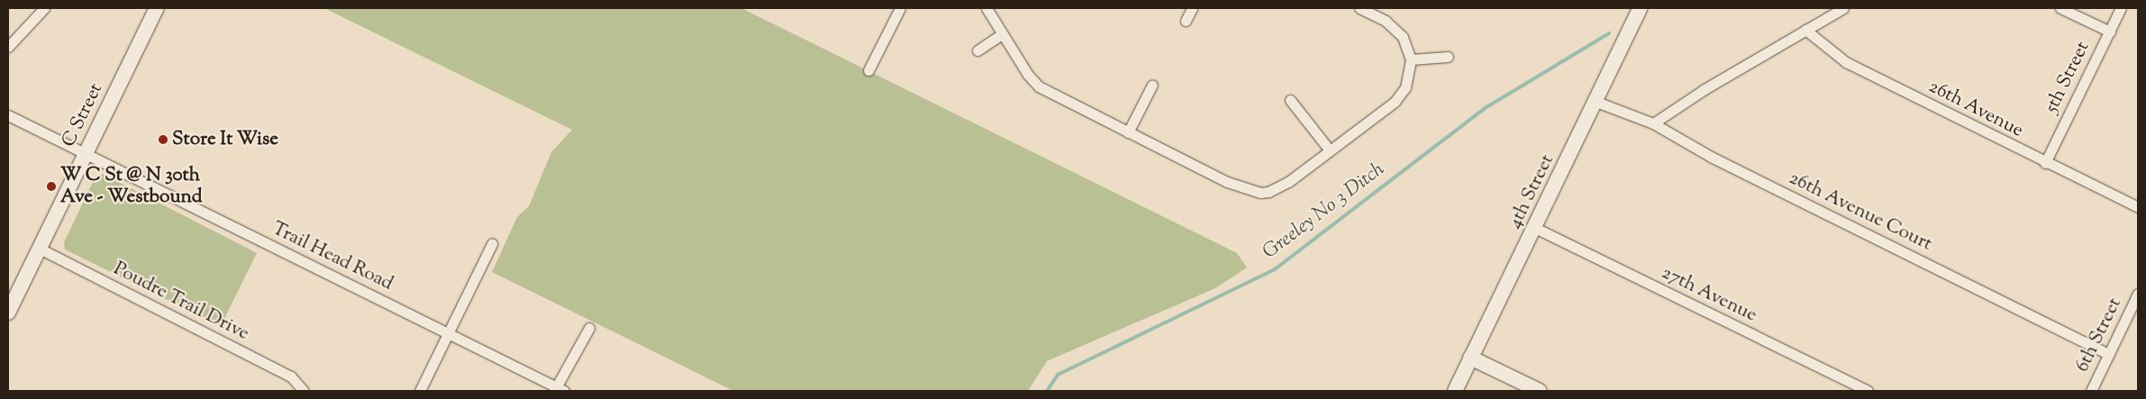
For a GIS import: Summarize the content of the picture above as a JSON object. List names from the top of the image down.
{
  "streets": {
    "main road": ["C Street", "4th Street"],
    "street": [
      "5th Street",
      "26th Avenue",
      "26th Avenue Court",
      "Trail Head Road",
      "27th Avenue",
      "Poudre Trail Drive",
      "6th Street"
    ]
  },
  "crossings": [
    ["5th Street", "26th Avenue"],
    ["C Street", "Trail Head Road"],
    ["C Street", "Poudre Trail Drive"],
    ["4th Street", "26th Avenue Court"],
    ["4th Street", "27th Avenue"],
    ["26th Avenue Court", "6th Street"]
  ],
  "water": ["Greeley No 3 Ditch"],
  "places": ["Store It Wise", "W C St @ N 30th Ave - Westbound"]
}
